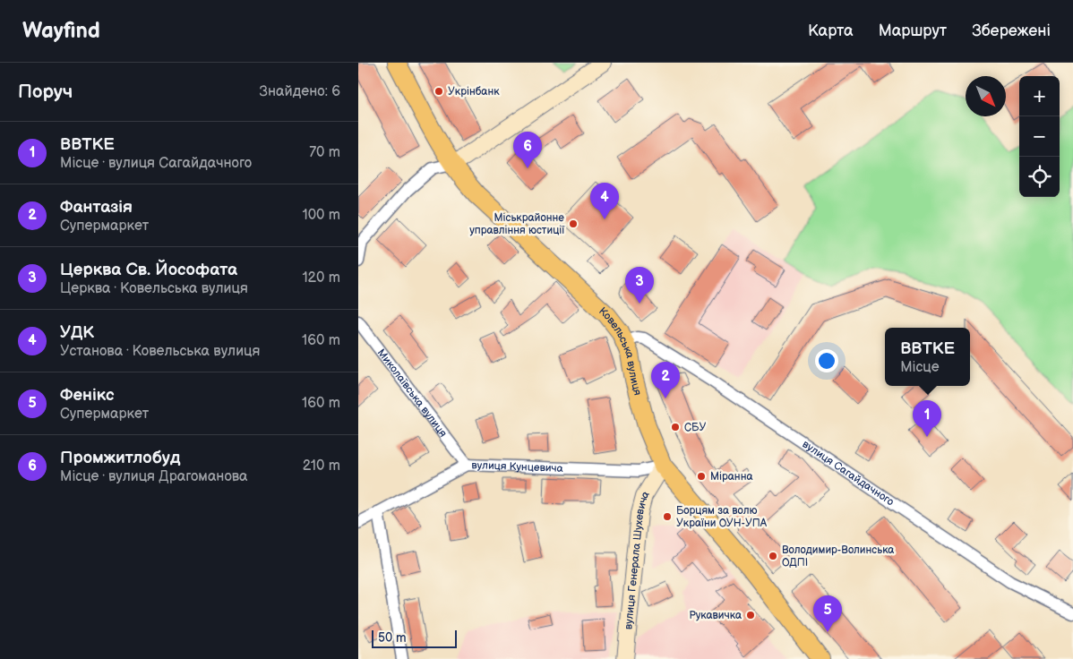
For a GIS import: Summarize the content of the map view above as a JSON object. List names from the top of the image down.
{
  "streets": {
    "main road": ["Ковельська вулиця"],
    "street": [
      "Миколаївська вулиця",
      "вулиця Кунцевича",
      "вулиця Сагайдачного",
      "вулиця Генерала Шухевича"
    ]
  },
  "crossings": [
    ["Ковельська вулиця", "вулиця Кунцевича"],
    ["Ковельська вулиця", "вулиця Сагайдачного"],
    ["Ковельська вулиця", "вулиця Генерала Шухевича"],
    ["Миколаївська вулиця", "вулиця Кунцевича"],
    ["вулиця Кунцевича", "вулиця Генерала Шухевича"]
  ],
  "places": [
    "Укрінбанк",
    "Міськрайонне управління юстиції",
    "СБУ",
    "Міранна",
    "Борцям за волю України ОУН-УПА",
    "Володимир-Волинська ОДПІ",
    "Рукавичка"
  ],
  "scale_bar": "50 m",
  "north": "bottom right",
  "page": {
    "header": "Wayfind",
    "nav": ["Карта", "Маршрут", "Збережені"],
    "heading": ["Поруч", "Знайдено: 6"],
    "map_buttons": ["+", "−"],
    "list": [
      {
        "mark": "1",
        "name": "ВВТКЕ",
        "note": "Місце · вулиця Сагайдачного",
        "value": "70 m"
      },
      {
        "mark": "2",
        "name": "Фантазія",
        "note": "Супермаркет",
        "value": "100 m"
      },
      {
        "mark": "3",
        "name": "Церква Св. Йософата",
        "note": "Церква · Ковельська вулиця",
        "value": "120 m"
      },
      {
        "mark": "4",
        "name": "УДК",
        "note": "Установа · Ковельська вулиця",
        "value": "160 m"
      },
      {
        "mark": "5",
        "name": "Фенікс",
        "note": "Супермаркет",
        "value": "160 m"
      },
      {
        "mark": "6",
        "name": "Промжитлобуд",
        "note": "Місце · вулиця Драгоманова",
        "value": "210 m"
      }
    ],
    "pins": [
      "6",
      "4",
      "3",
      "2",
      "1",
      "5"
    ],
    "popup": ["ВВТКЕ", "Місце"],
    "scale": "50 m"
  }
}
